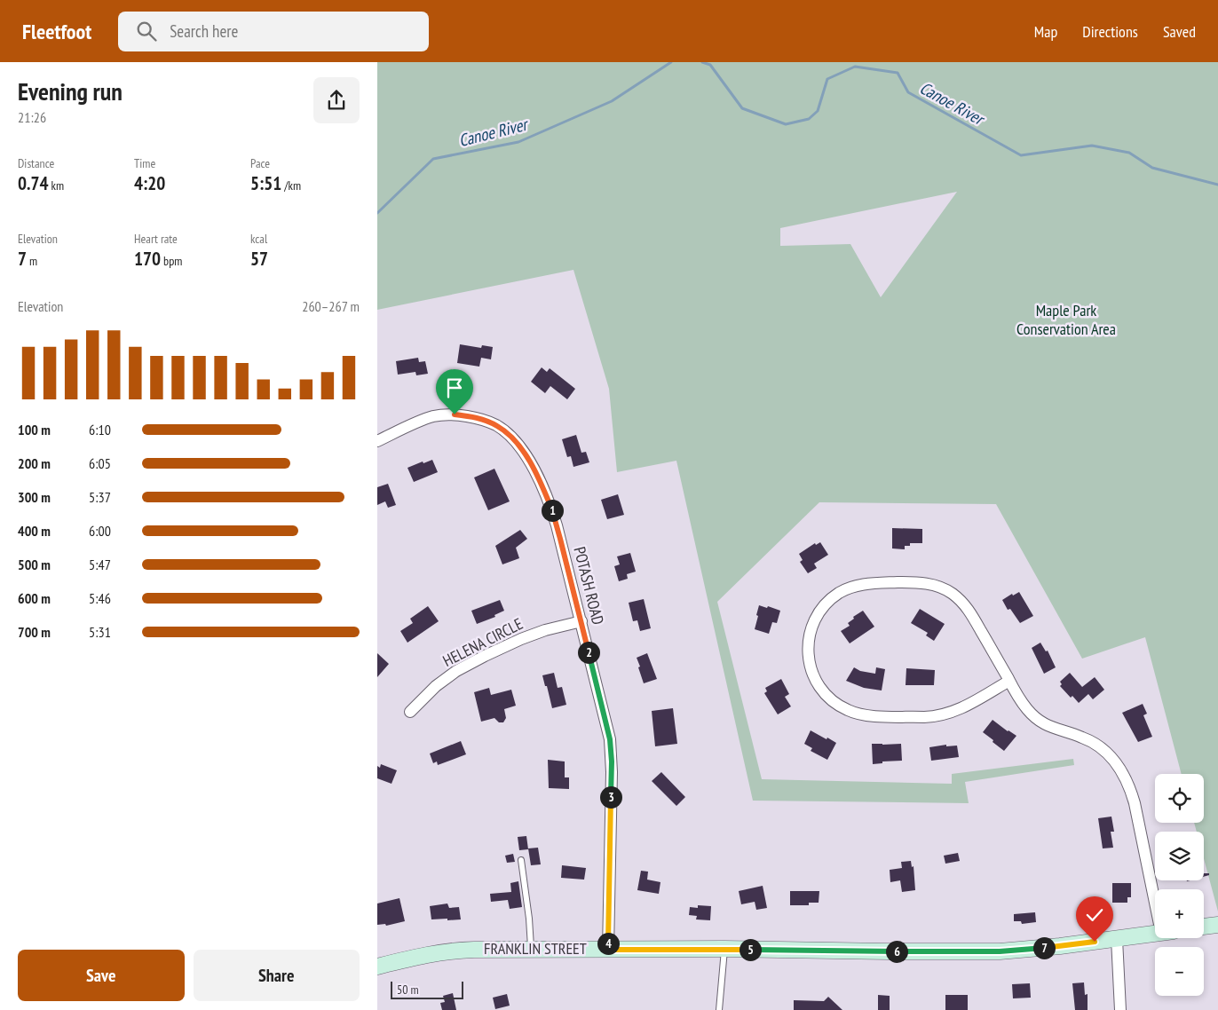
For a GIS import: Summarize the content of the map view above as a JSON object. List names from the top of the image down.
{
  "streets": {
    "street": ["POTASH ROAD", "HELENA CIRCLE", "FRANKLIN STREET"]
  },
  "crossings": [
    ["POTASH ROAD", "HELENA CIRCLE"],
    ["POTASH ROAD", "FRANKLIN STREET"]
  ],
  "water": ["Canoe River"],
  "parks": ["Maple Park Conservation Area"],
  "scale_bar": "50 m",
  "page": {
    "header": "Fleetfoot",
    "search": "Search here",
    "nav": ["Map", "Directions", "Saved"],
    "heading": ["Evening run", "21:26"],
    "stats": [
      ["Distance", "0.74 km"],
      ["Time", "4:20"],
      ["Pace", "5:51 /km"],
      ["Elevation", "7 m"],
      ["Heart rate", "170 bpm"],
      ["kcal", "57"]
    ],
    "chart": ["Elevation", "260–267 m"],
    "list": [
      {
        "name": "100 m",
        "note": "6:10"
      },
      {
        "name": "200 m",
        "note": "6:05"
      },
      {
        "name": "300 m",
        "note": "5:37"
      },
      {
        "name": "400 m",
        "note": "6:00"
      },
      {
        "name": "500 m",
        "note": "5:47"
      },
      {
        "name": "600 m",
        "note": "5:46"
      },
      {
        "name": "700 m",
        "note": "5:31"
      }
    ],
    "pins": [
      "1",
      "2",
      "3",
      "4",
      "7",
      "5",
      "6"
    ],
    "map_buttons": ["+", "−"],
    "buttons": ["Save", "Share"],
    "scale": "50 m"
  }
}
